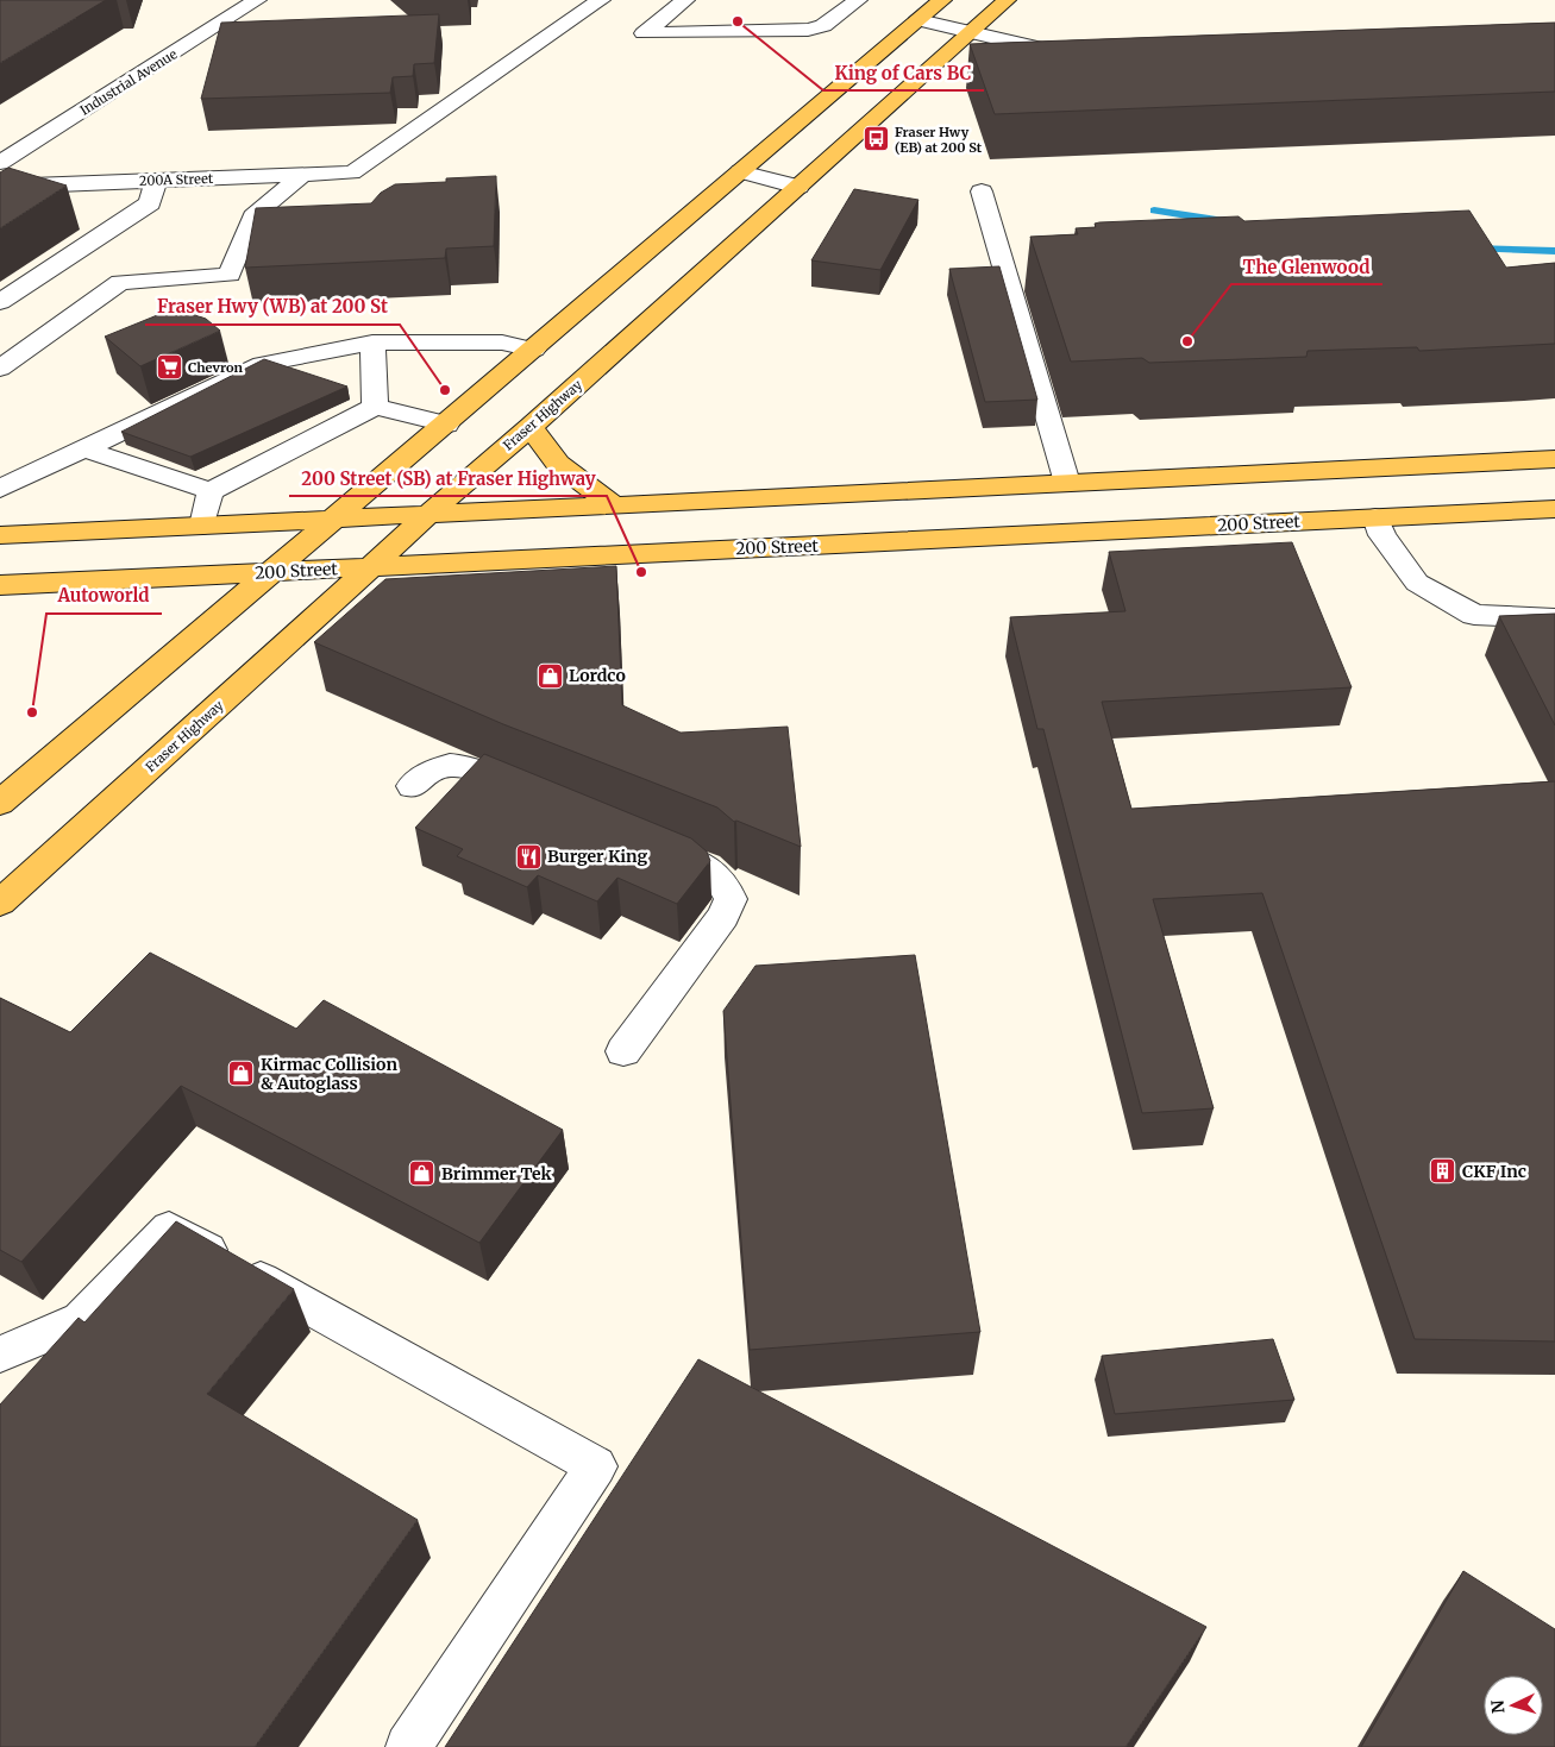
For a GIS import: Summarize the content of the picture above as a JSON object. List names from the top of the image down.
{
  "streets": {
    "main road": ["Fraser Highway", "200 Street"],
    "street": ["Industrial Avenue", "200A Street"]
  },
  "crossings": [
    ["Fraser Highway", "200 Street"]
  ],
  "places": {
    "other": [
      "King of Cars BC",
      "The Glenwood",
      "Fraser Hwy (WB) at 200 St",
      "200 Street (SB) at Fraser Highway",
      "Autoworld"
    ],
    "bus stop": ["Fraser Hwy (EB) at 200 St"],
    "supermarket": ["Chevron"],
    "shop": ["Lordco", "Kirmac Collision & Autoglass", "Brimmer Tek"],
    "restaurant": ["Burger King"],
    "building": ["CKF Inc"]
  },
  "north": "left"
}
